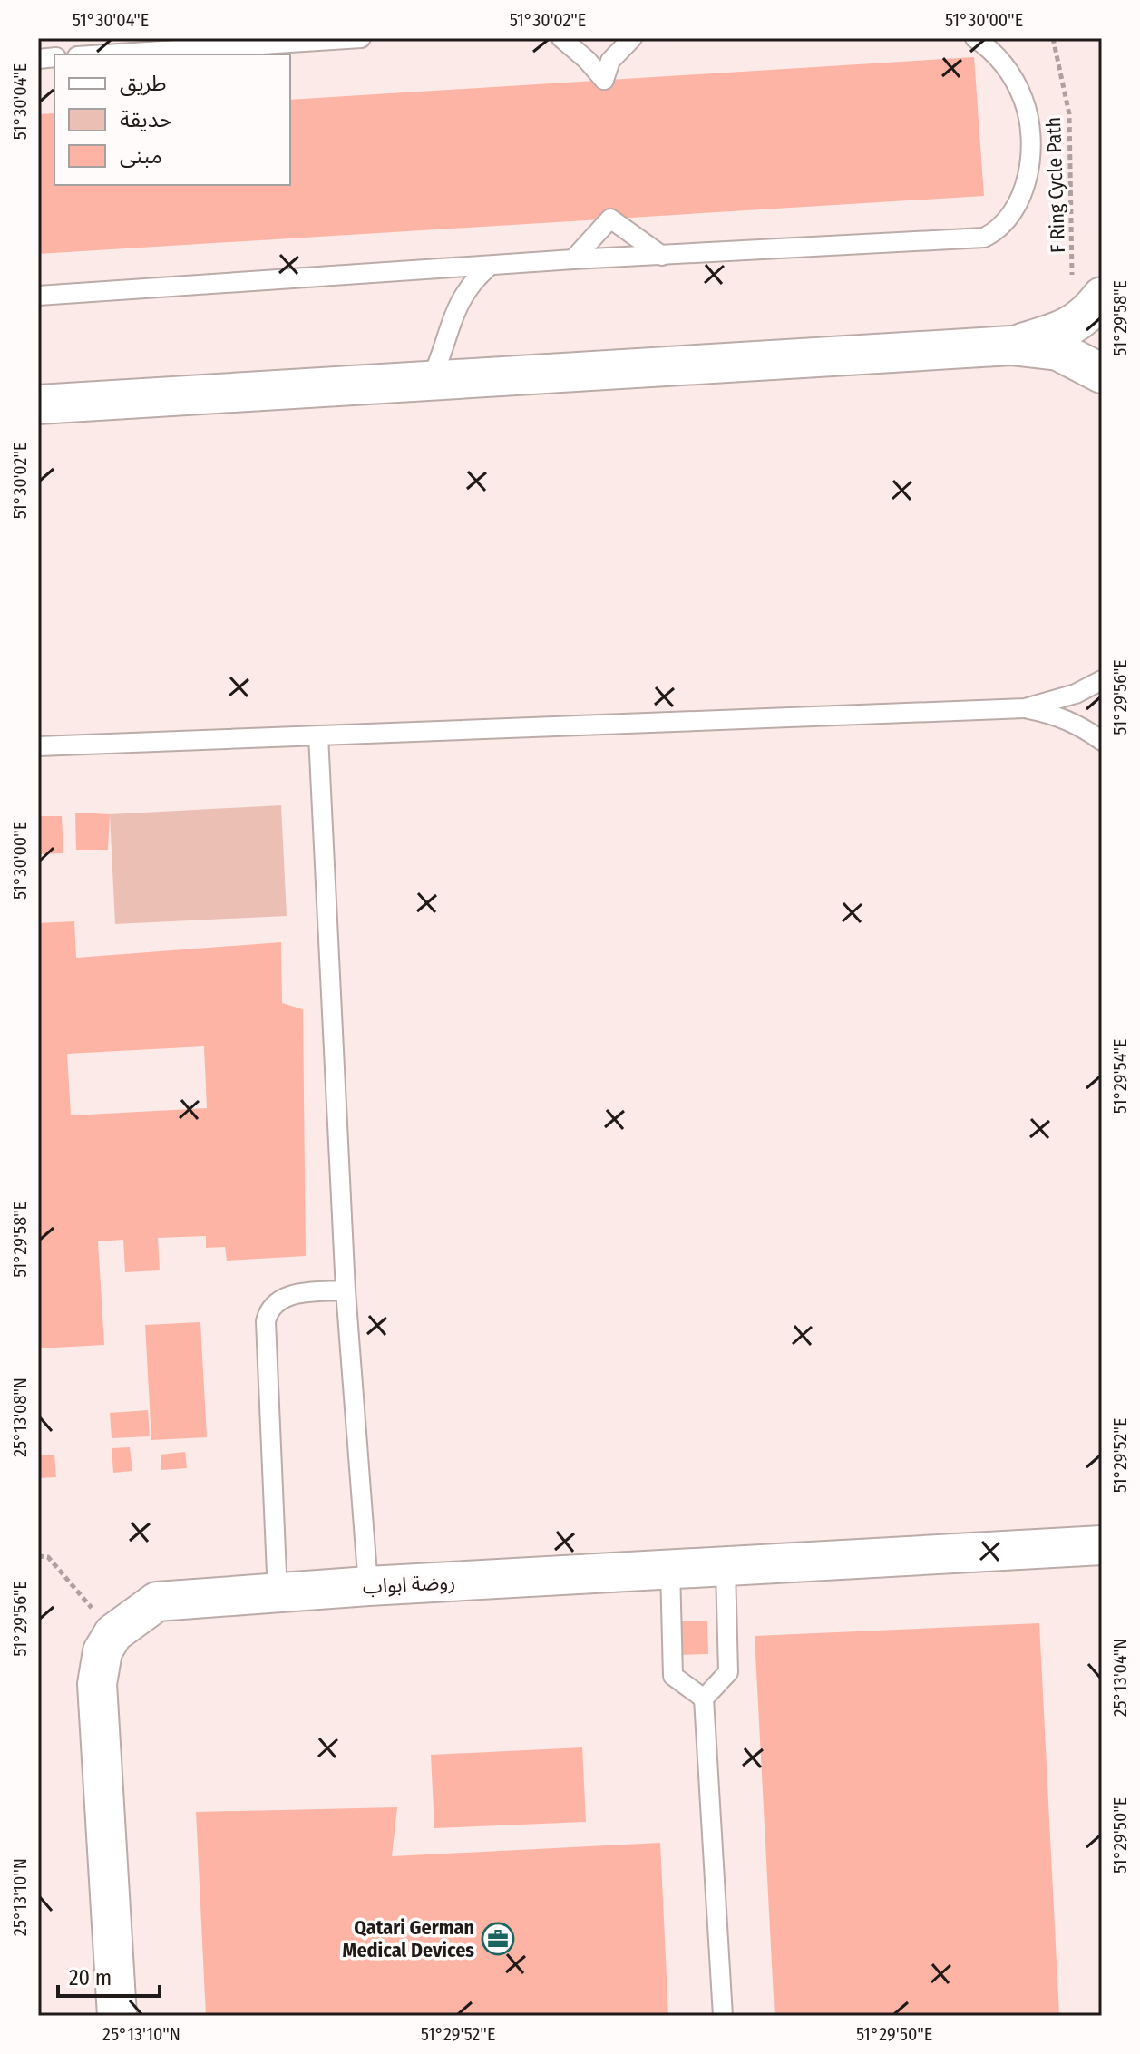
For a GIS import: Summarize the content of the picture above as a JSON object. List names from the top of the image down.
{
  "streets": {
    "street": ["روضة ابواب"],
    "path": ["F Ring Cycle Path"]
  },
  "places": {
    "office": ["Qatari German Medical Devices"]
  },
  "legend": ["طريق", "حديقة", "مبنى"],
  "scale_bar": "20 m",
  "coordinates": [
    "51°30'04\"E",
    "51°30'02\"E",
    "51°30'00\"E",
    "51°29'58\"E",
    "51°29'56\"E",
    "51°29'54\"E",
    "25°13'08\"N",
    "51°29'52\"E",
    "25°13'04\"N",
    "51°29'50\"E",
    "25°13'10\"N"
  ]
}
